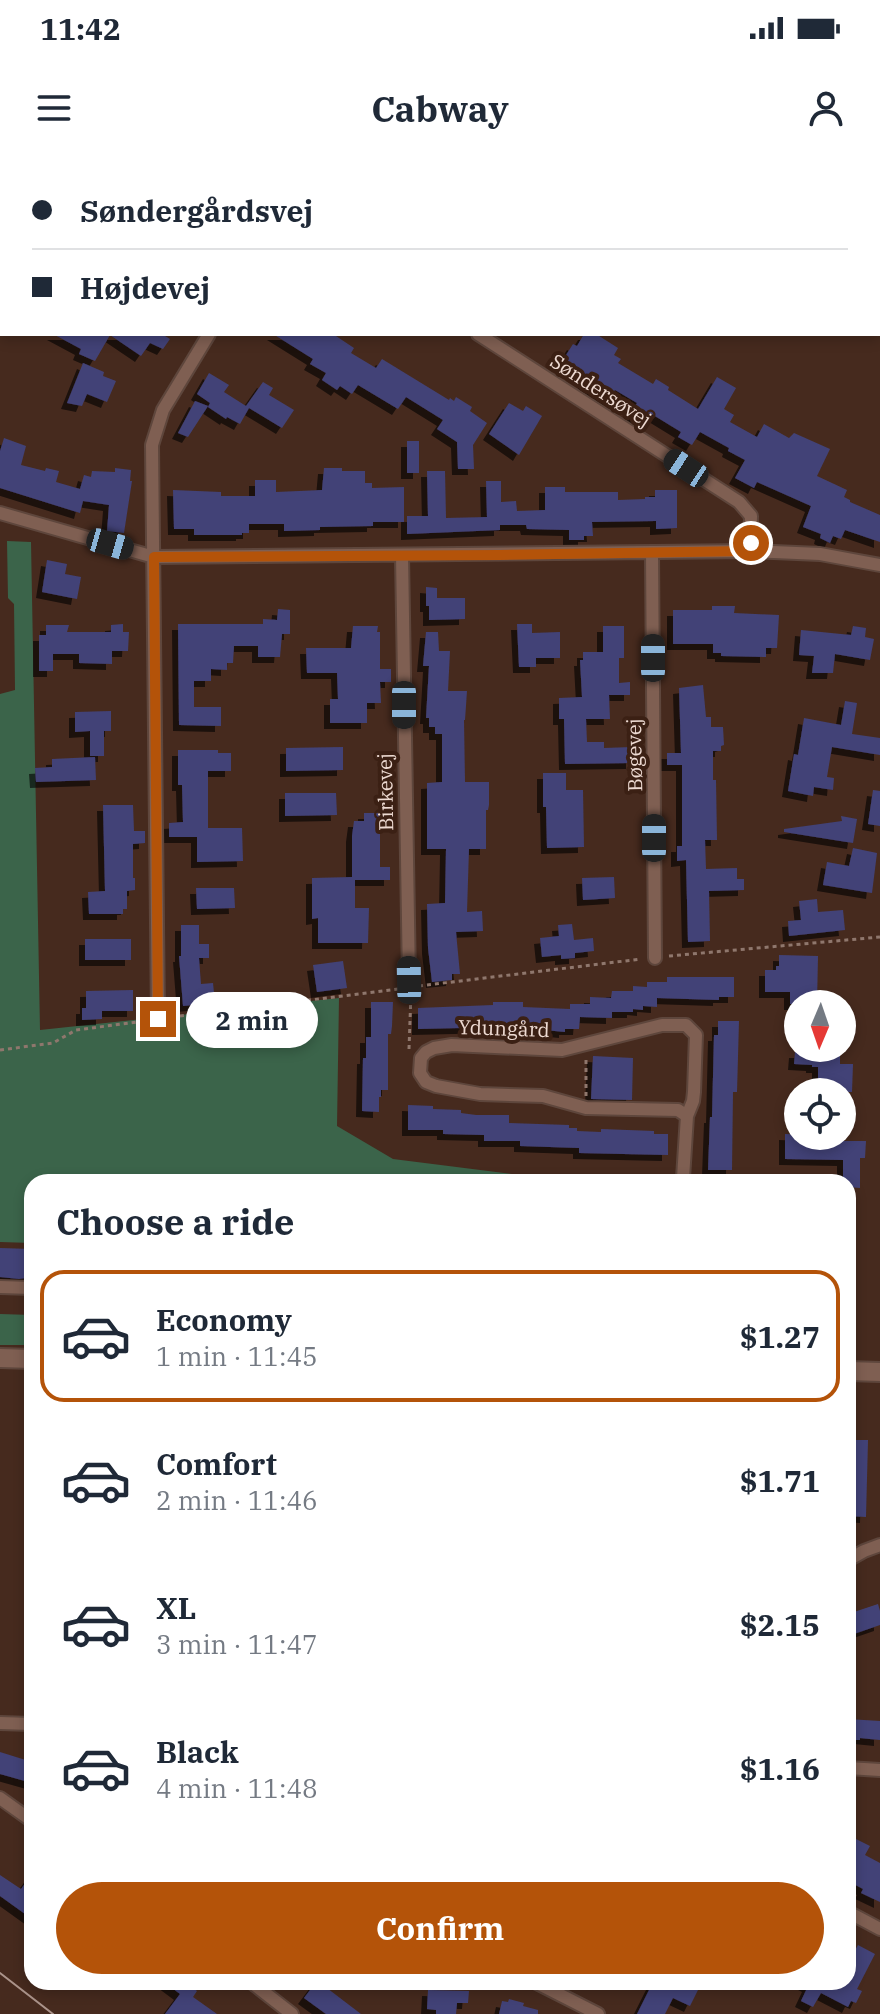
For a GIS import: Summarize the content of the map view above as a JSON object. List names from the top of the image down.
{
  "streets": {
    "street": [
      "Søndersøvej",
      "Bøgevej",
      "Birkevej",
      "Ydungård"
    ]
  },
  "north": "bottom",
  "page": {
    "status": "11:42",
    "header": "Cabway",
    "banner": ["Søndergårdsvej", "Højdevej"],
    "bubble": "2 min",
    "heading": "Choose a ride",
    "list": [
      {
        "name": "Economy",
        "note": "1 min · 11:45",
        "value": "$1.27"
      },
      {
        "name": "Comfort",
        "note": "2 min · 11:46",
        "value": "$1.71"
      },
      {
        "name": "XL",
        "note": "3 min · 11:47",
        "value": "$2.15"
      },
      {
        "name": "Black",
        "note": "4 min · 11:48",
        "value": "$1.16"
      }
    ],
    "buttons": "Confirm"
  }
}
